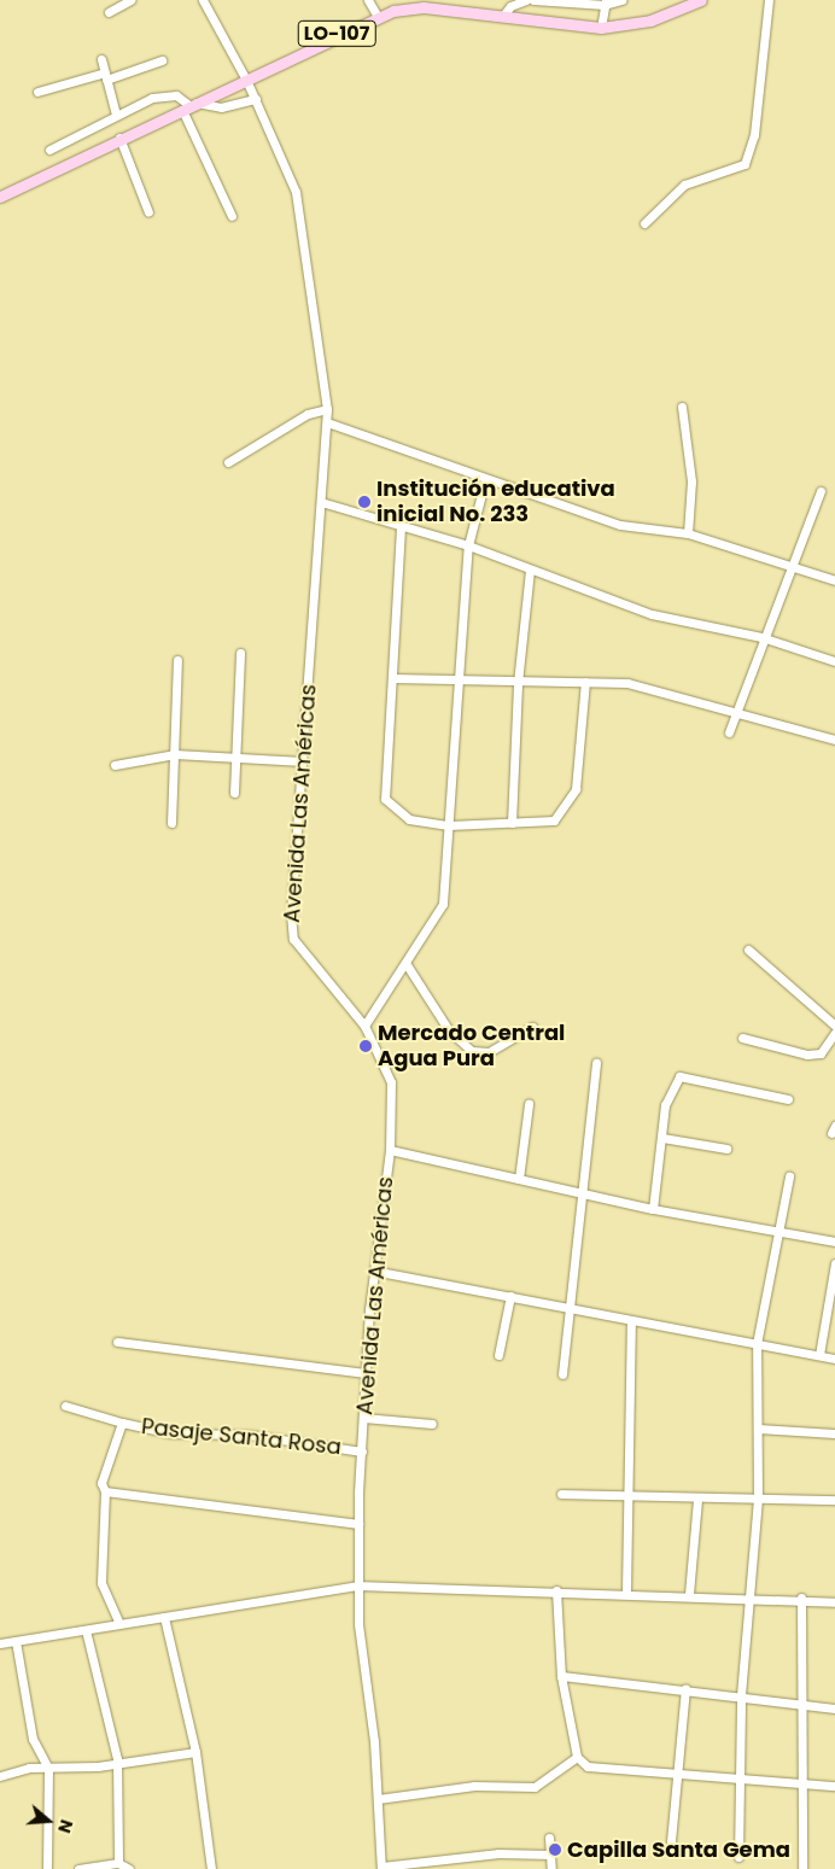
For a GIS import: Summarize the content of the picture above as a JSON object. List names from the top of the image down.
{
  "streets": {
    "main road": ["LO-107"],
    "street": ["Avenida Las Américas", "Pasaje Santa Rosa"]
  },
  "crossings": [
    ["LO-107", "Avenida Las Américas"],
    ["Avenida Las Américas", "Pasaje Santa Rosa"]
  ],
  "places": ["Institución educativa inicial No. 233", "Mercado Central Agua Pura", "Capilla Santa Gema"],
  "north": "right"
}
